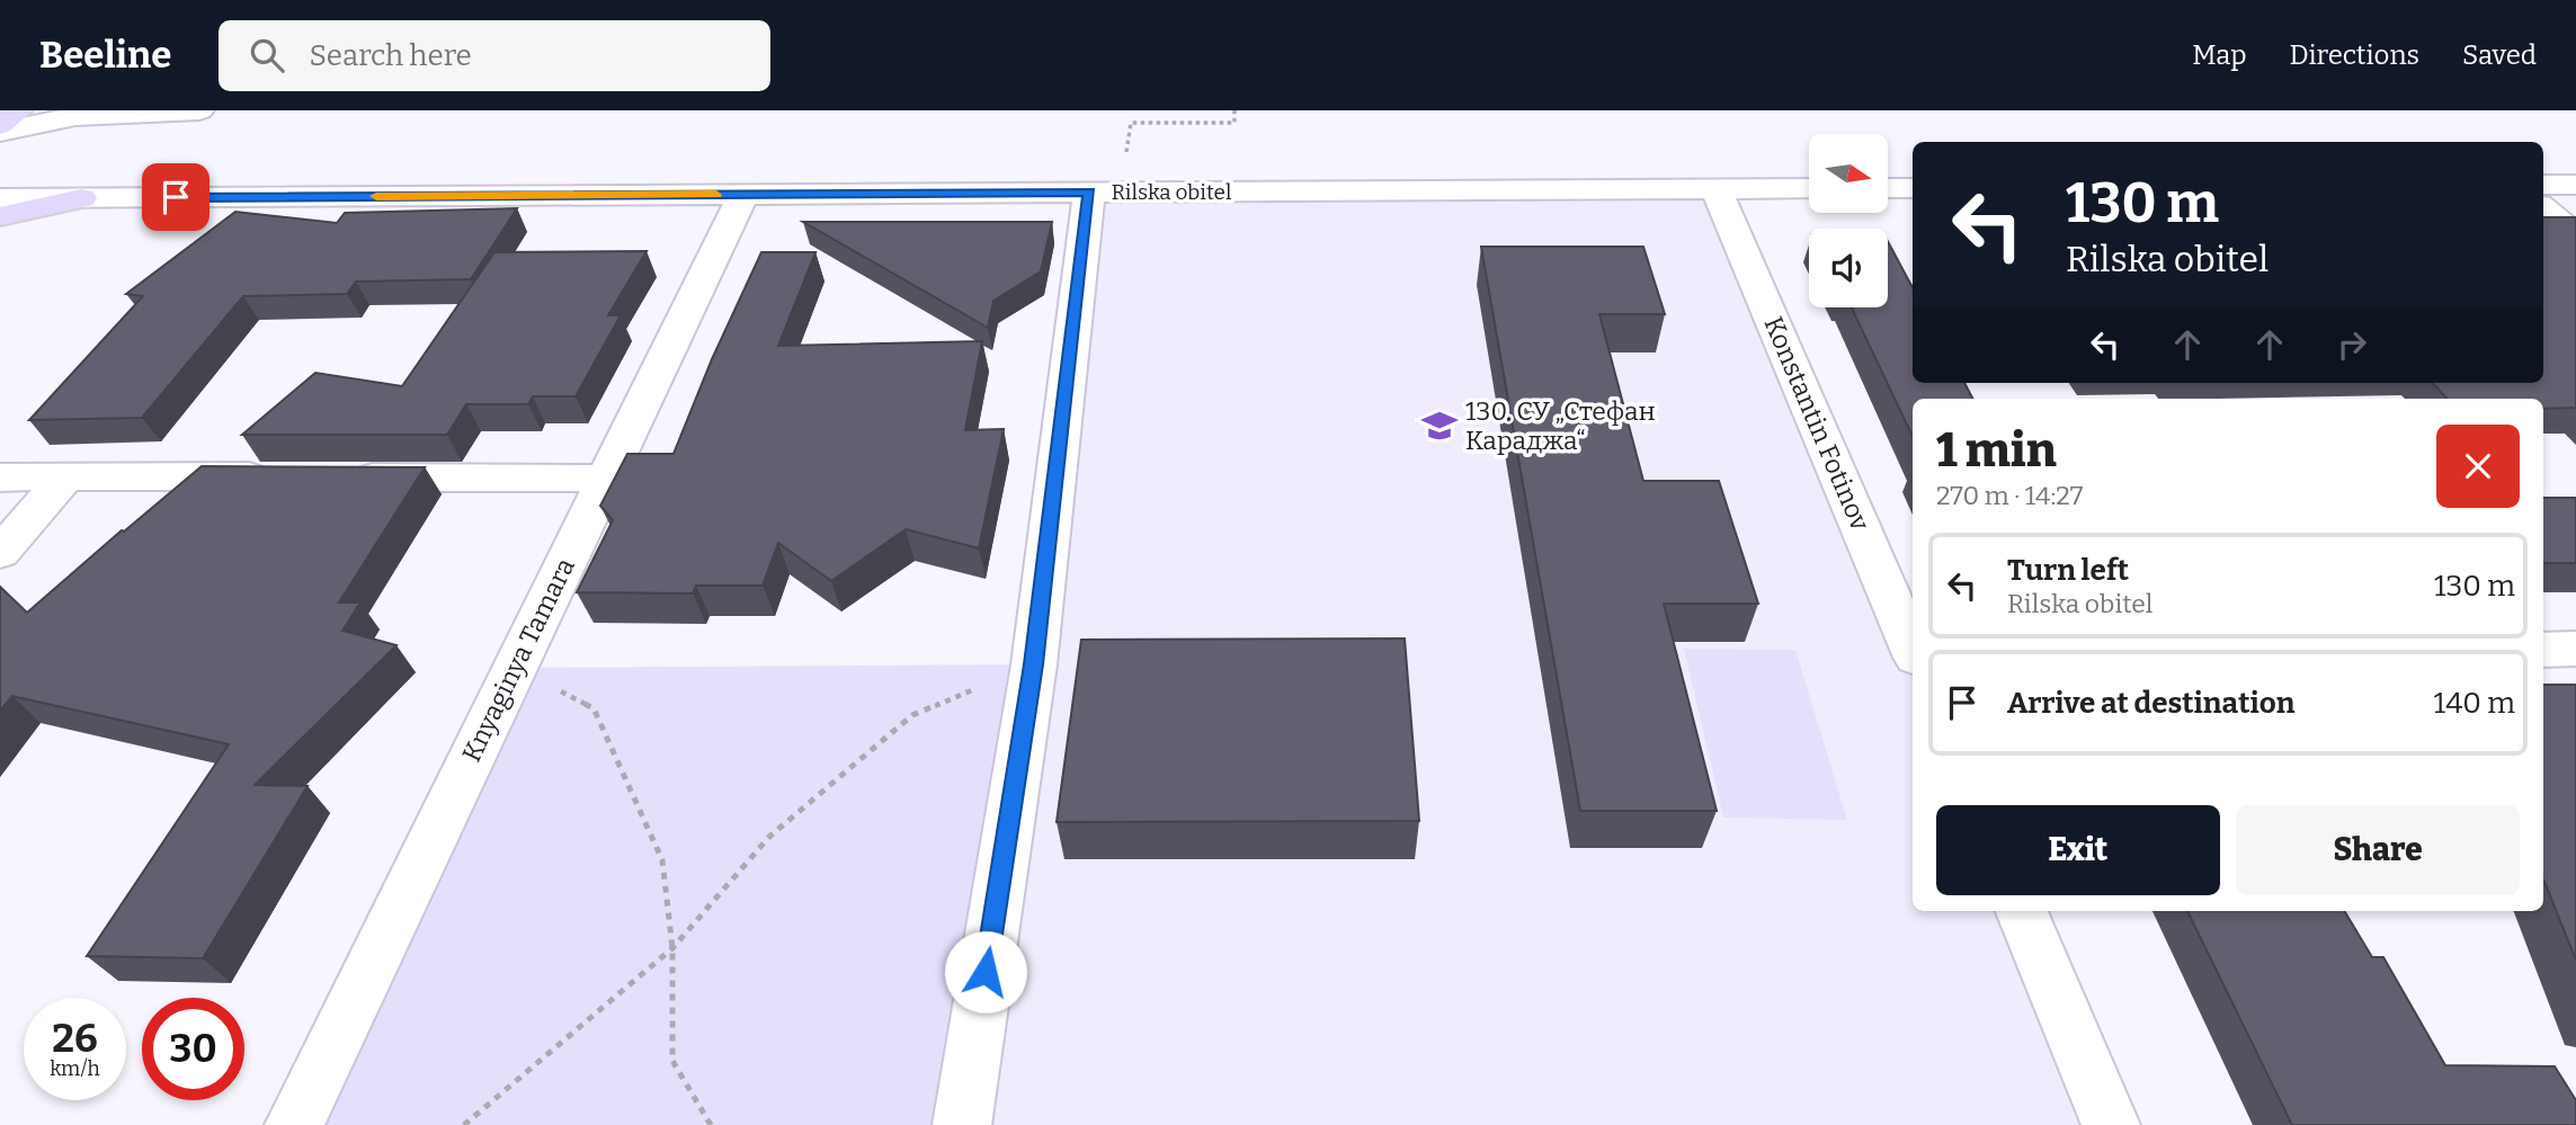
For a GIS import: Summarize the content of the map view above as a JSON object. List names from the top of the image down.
{
  "streets": {
    "street": ["Rilska obitel", "Konstantin Fotinov", "Knyaginya Tamara"]
  },
  "crossings": [
    ["Rilska obitel", "Konstantin Fotinov"],
    ["Rilska obitel", "Knyaginya Tamara"]
  ],
  "places": {
    "school or university": ["130. СУ „Стефан Караджа“"]
  },
  "north": "right",
  "page": {
    "header": "Beeline",
    "search": "Search here",
    "nav": ["Map", "Directions", "Saved"],
    "turn": ["130 m", "Rilska obitel"],
    "heading": ["1 min", "270 m · 14:27"],
    "list": [
      {
        "name": "Turn left",
        "note": "Rilska obitel",
        "value": "130 m"
      },
      {
        "name": "Arrive at destination",
        "value": "140 m"
      }
    ],
    "buttons": ["Exit", "Share"],
    "speed": "26 km/h",
    "limit": "30"
  }
}
